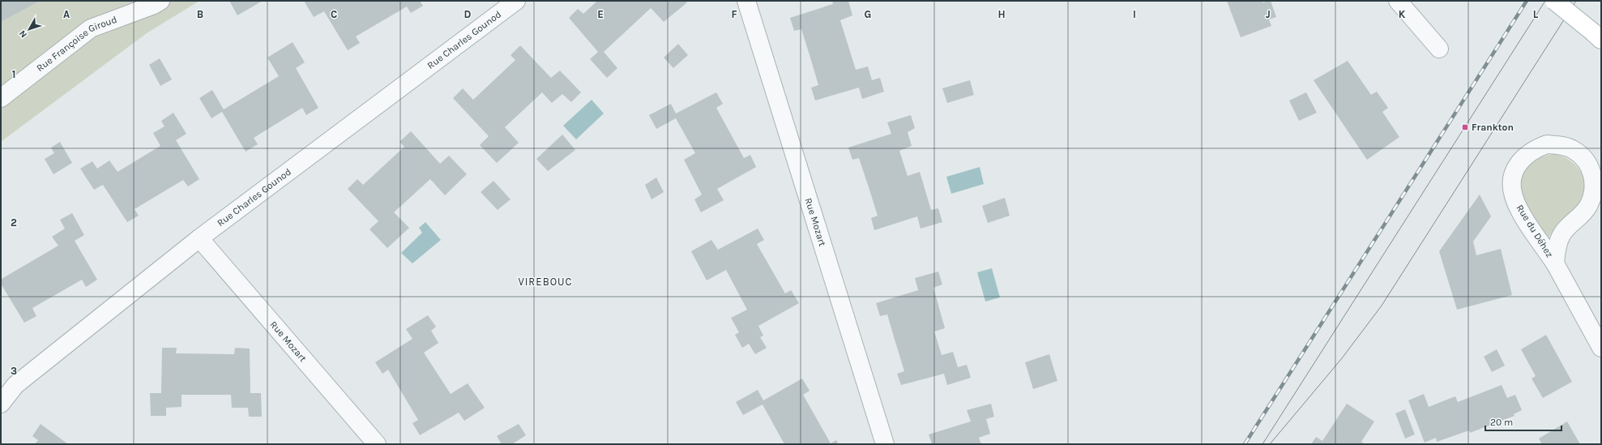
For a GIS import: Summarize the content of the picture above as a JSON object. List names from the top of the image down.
{
  "streets": {
    "street": [
      "Rue Charles Gounod",
      "Rue Françoise Giroud",
      "Rue Mozart",
      "Rue du Déhez"
    ]
  },
  "crossings": [
    ["Rue Charles Gounod", "Rue Mozart"]
  ],
  "districts": ["VIREBOUC"],
  "places": {
    "transit": ["Frankton"]
  },
  "scale_bar": "20 m",
  "north": "bottom left",
  "grid": {
    "columns": [
      "A",
      "B",
      "C",
      "D",
      "E",
      "F",
      "G",
      "H",
      "I",
      "J",
      "K",
      "L"
    ],
    "rows": ["1", "2", "3"]
  }
}
